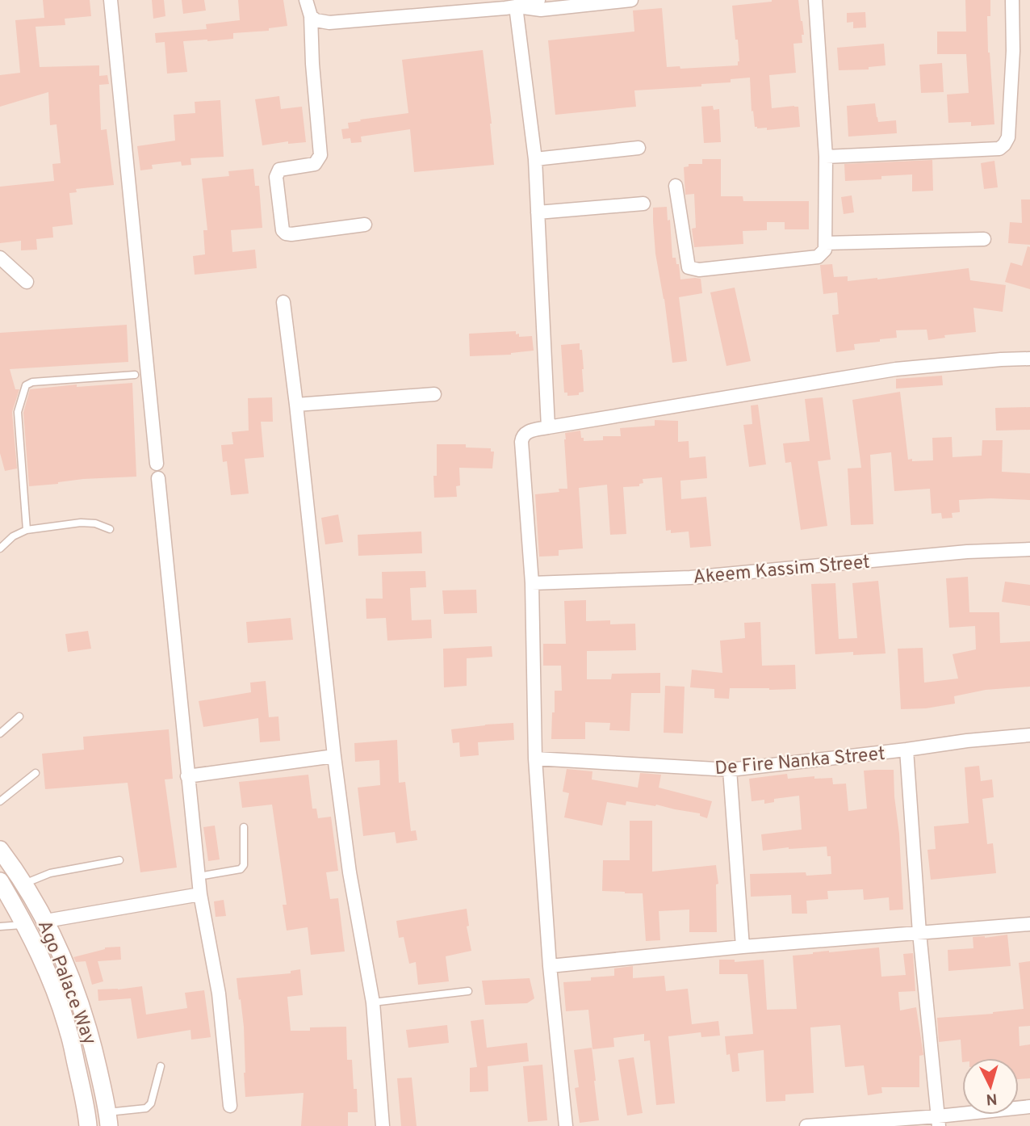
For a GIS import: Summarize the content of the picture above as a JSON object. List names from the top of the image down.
{
  "streets": {
    "main road": ["Ago Palace Way"],
    "street": ["Akeem Kassim Street", "De Fire Nanka Street"]
  },
  "north": "bottom"
}
